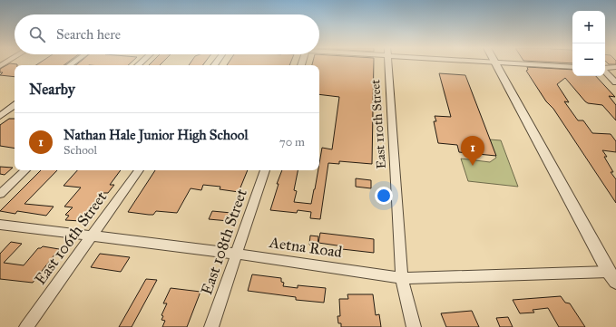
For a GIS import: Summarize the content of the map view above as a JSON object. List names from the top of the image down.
{
  "streets": {
    "street": [
      "East 110th Street",
      "East 106th Street",
      "East 108th Street",
      "Aetna Road"
    ]
  },
  "crossings": [
    ["East 110th Street", "Aetna Road"],
    ["East 106th Street", "Aetna Road"],
    ["East 108th Street", "Aetna Road"]
  ],
  "page": {
    "map_buttons": ["+", "−"],
    "search": "Search here",
    "heading": "Nearby",
    "list": [
      {
        "mark": "1",
        "name": "Nathan Hale Junior High School",
        "note": "School",
        "value": "70 m"
      }
    ],
    "pins": "1"
  }
}
